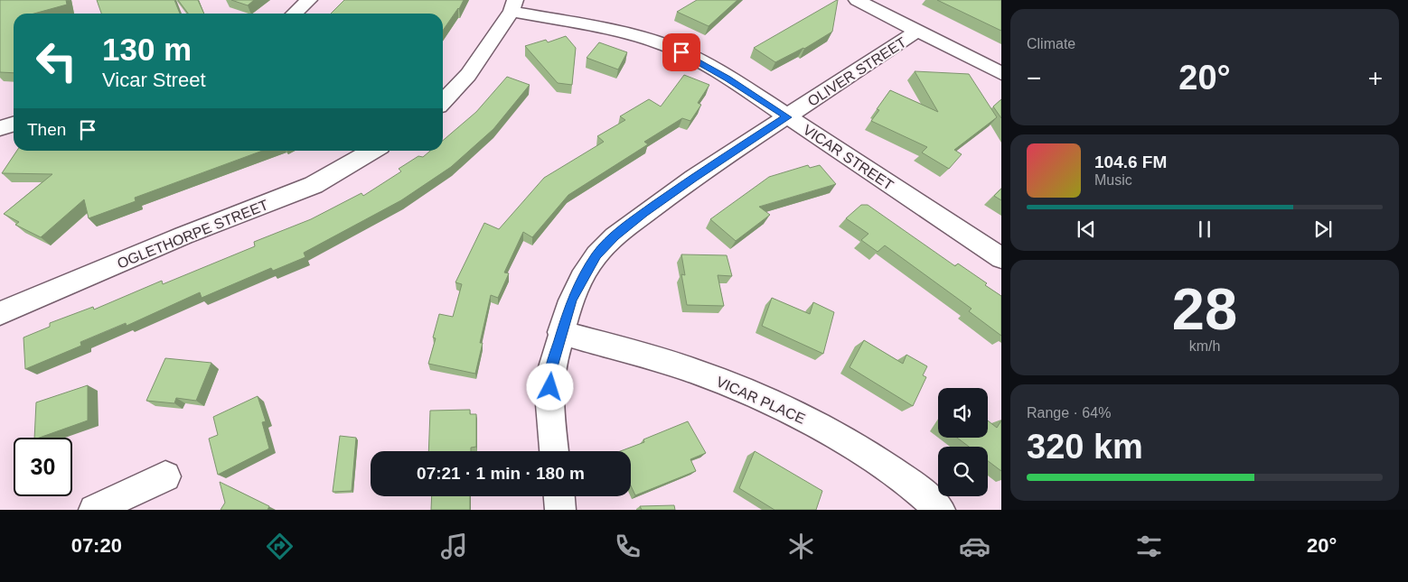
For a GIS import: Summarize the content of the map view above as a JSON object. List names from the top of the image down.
{
  "streets": {
    "street": [
      "OLIVER STREET",
      "VICAR STREET",
      "OGLETHORPE STREET",
      "VICAR PLACE"
    ]
  },
  "crossings": [
    ["OLIVER STREET", "VICAR STREET"],
    ["OLIVER STREET", "VICAR PLACE"]
  ],
  "page": {
    "tile": [
      "Climate",
      ["28", "km/h"],
      ["Range · 64%", "320 km"]
    ],
    "turn": ["130 m", "Vicar Street"],
    "heat": ["−", "20°", "+"],
    "then": "Then",
    "song": ["104.6 FM", "Music"],
    "limit": "30",
    "trip": "07:21 · 1 min · 180 m",
    "tabs": ["07:20", "20°"]
  }
}
